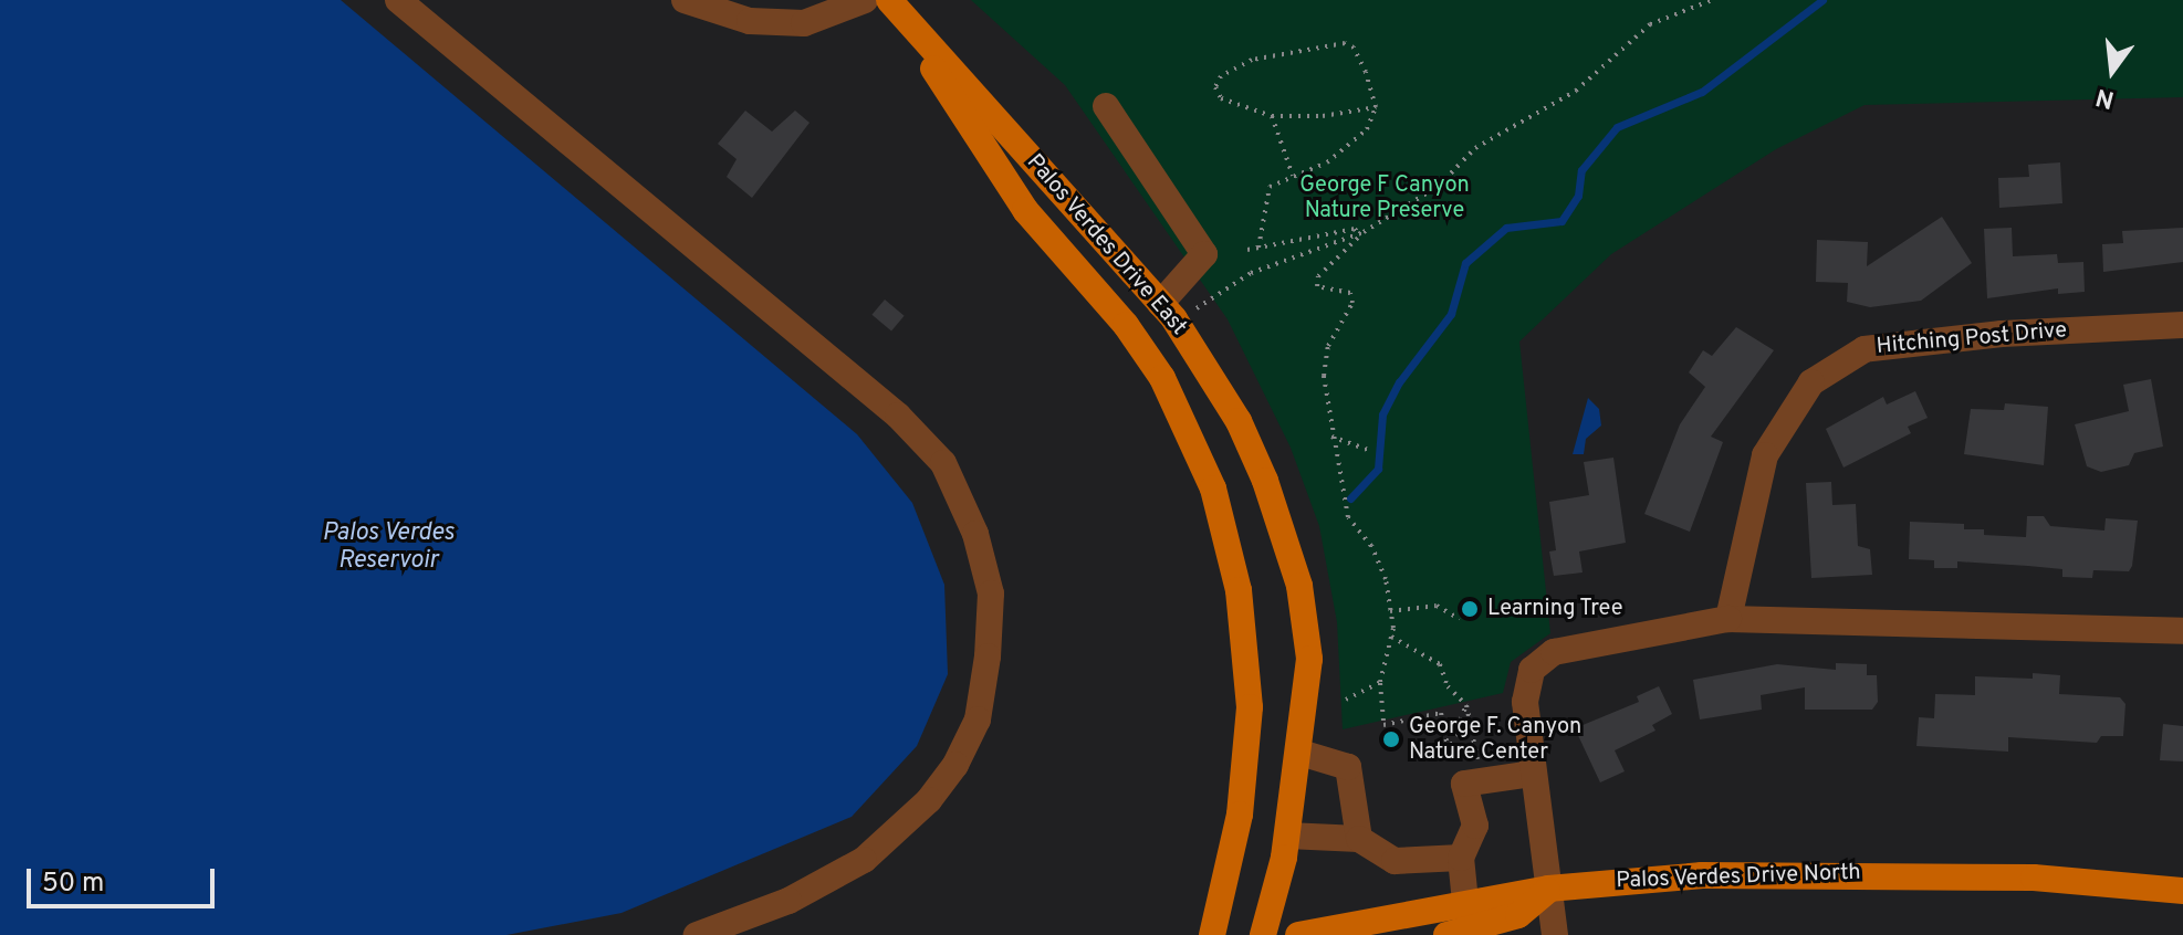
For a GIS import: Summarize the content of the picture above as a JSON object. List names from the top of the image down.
{
  "streets": {
    "main road": ["Palos Verdes Drive East", "Palos Verdes Drive North"],
    "street": ["Hitching Post Drive"]
  },
  "water": ["Palos Verdes Reservoir"],
  "parks": ["George F Canyon Nature Preserve"],
  "places": ["Learning Tree", "George F. Canyon Nature Center"],
  "scale_bar": "50 m",
  "north": "bottom"
}
